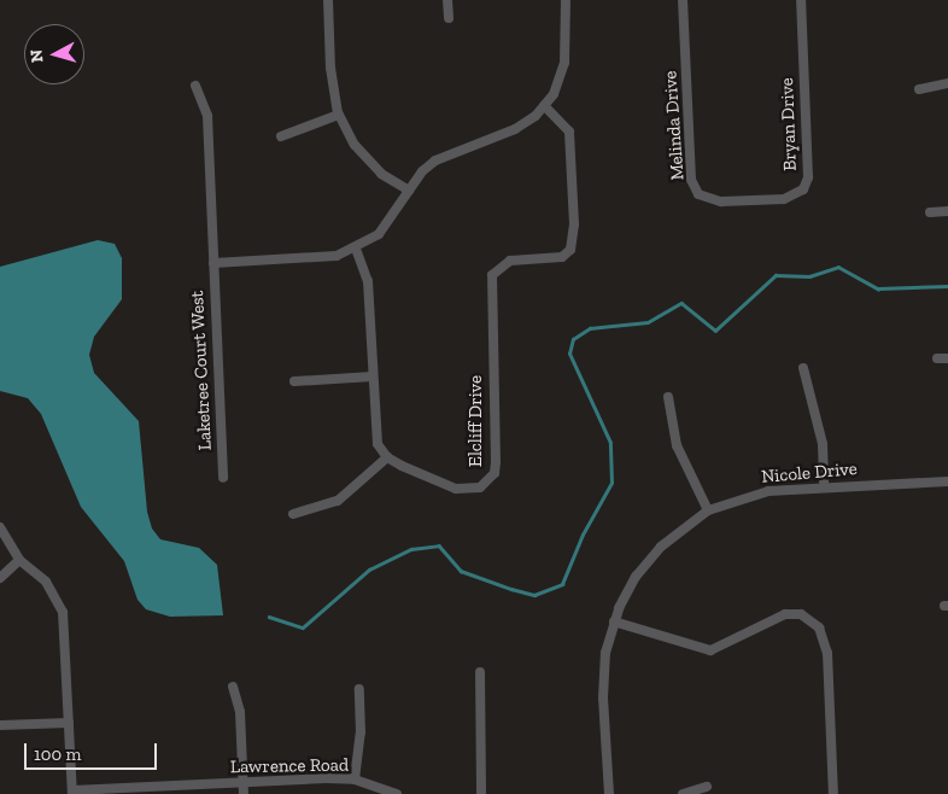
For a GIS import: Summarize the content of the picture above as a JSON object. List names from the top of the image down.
{
  "streets": {
    "street": [
      "Bryan Drive",
      "Melinda Drive",
      "Laketree Court West",
      "Elcliff Drive",
      "Nicole Drive",
      "Lawrence Road"
    ]
  },
  "crossings": [
    ["Bryan Drive", "Melinda Drive"]
  ],
  "scale_bar": "100 m",
  "north": "left"
}
